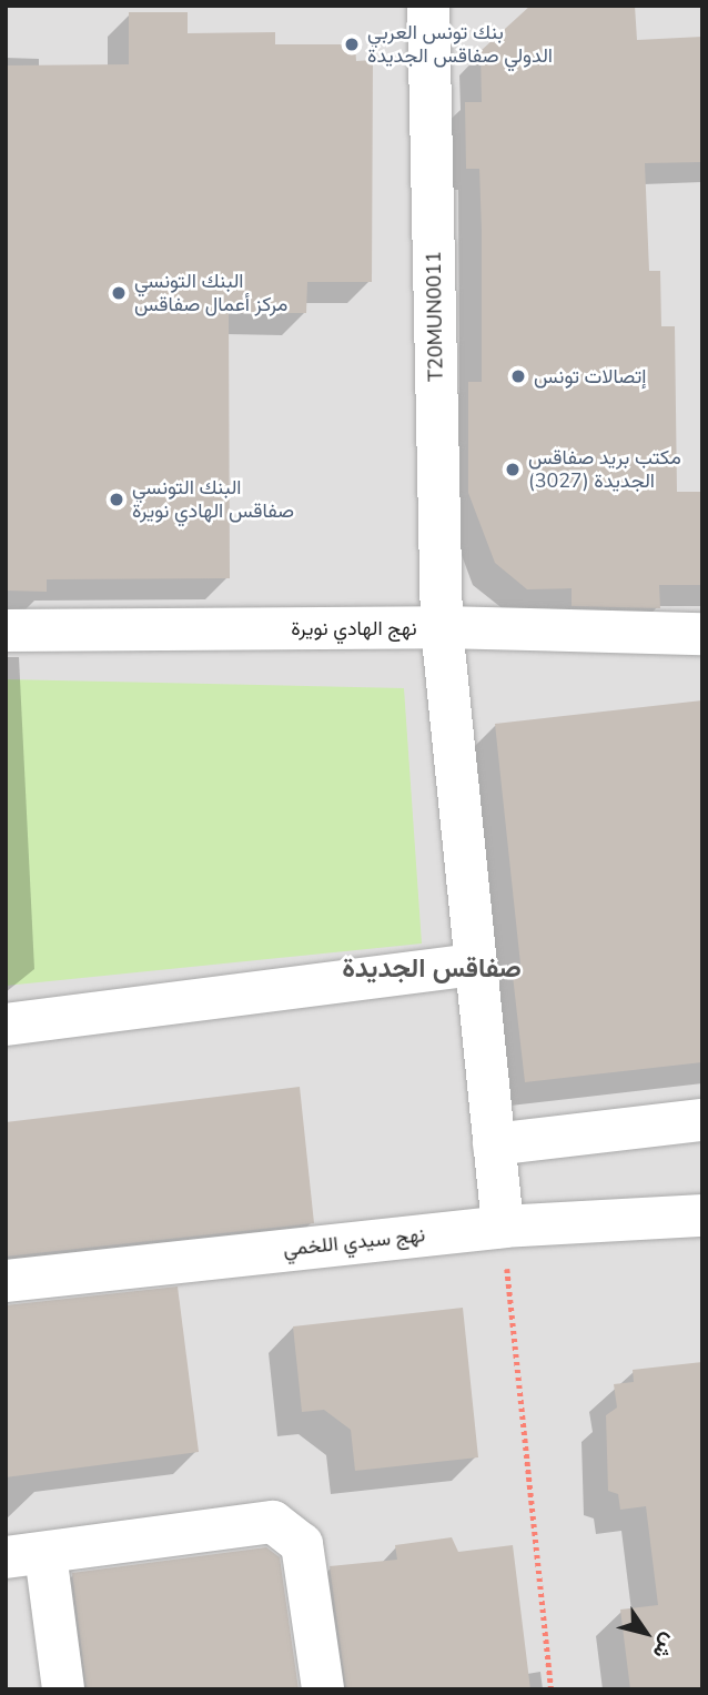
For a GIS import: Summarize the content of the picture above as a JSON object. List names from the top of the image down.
{
  "streets": {
    "street": ["T20MUN0011", "نهج الهادي نويرة", "نهج سيدي اللخمي"]
  },
  "crossings": [
    ["T20MUN0011", "نهج الهادي نويرة"],
    ["T20MUN0011", "نهج سيدي اللخمي"]
  ],
  "districts": ["صفاقس الجديدة"],
  "places": [
    "بنك تونس العربي الدولي صفاقس الجديدة",
    "البنك التونسي مركز أعمال صفاقس",
    "إتصالات تونس",
    "مكتب بريد صفاقس الجديدة (3027)",
    "البنك التونسي صفاقس الهادي نويرة"
  ],
  "north": "bottom right"
}
